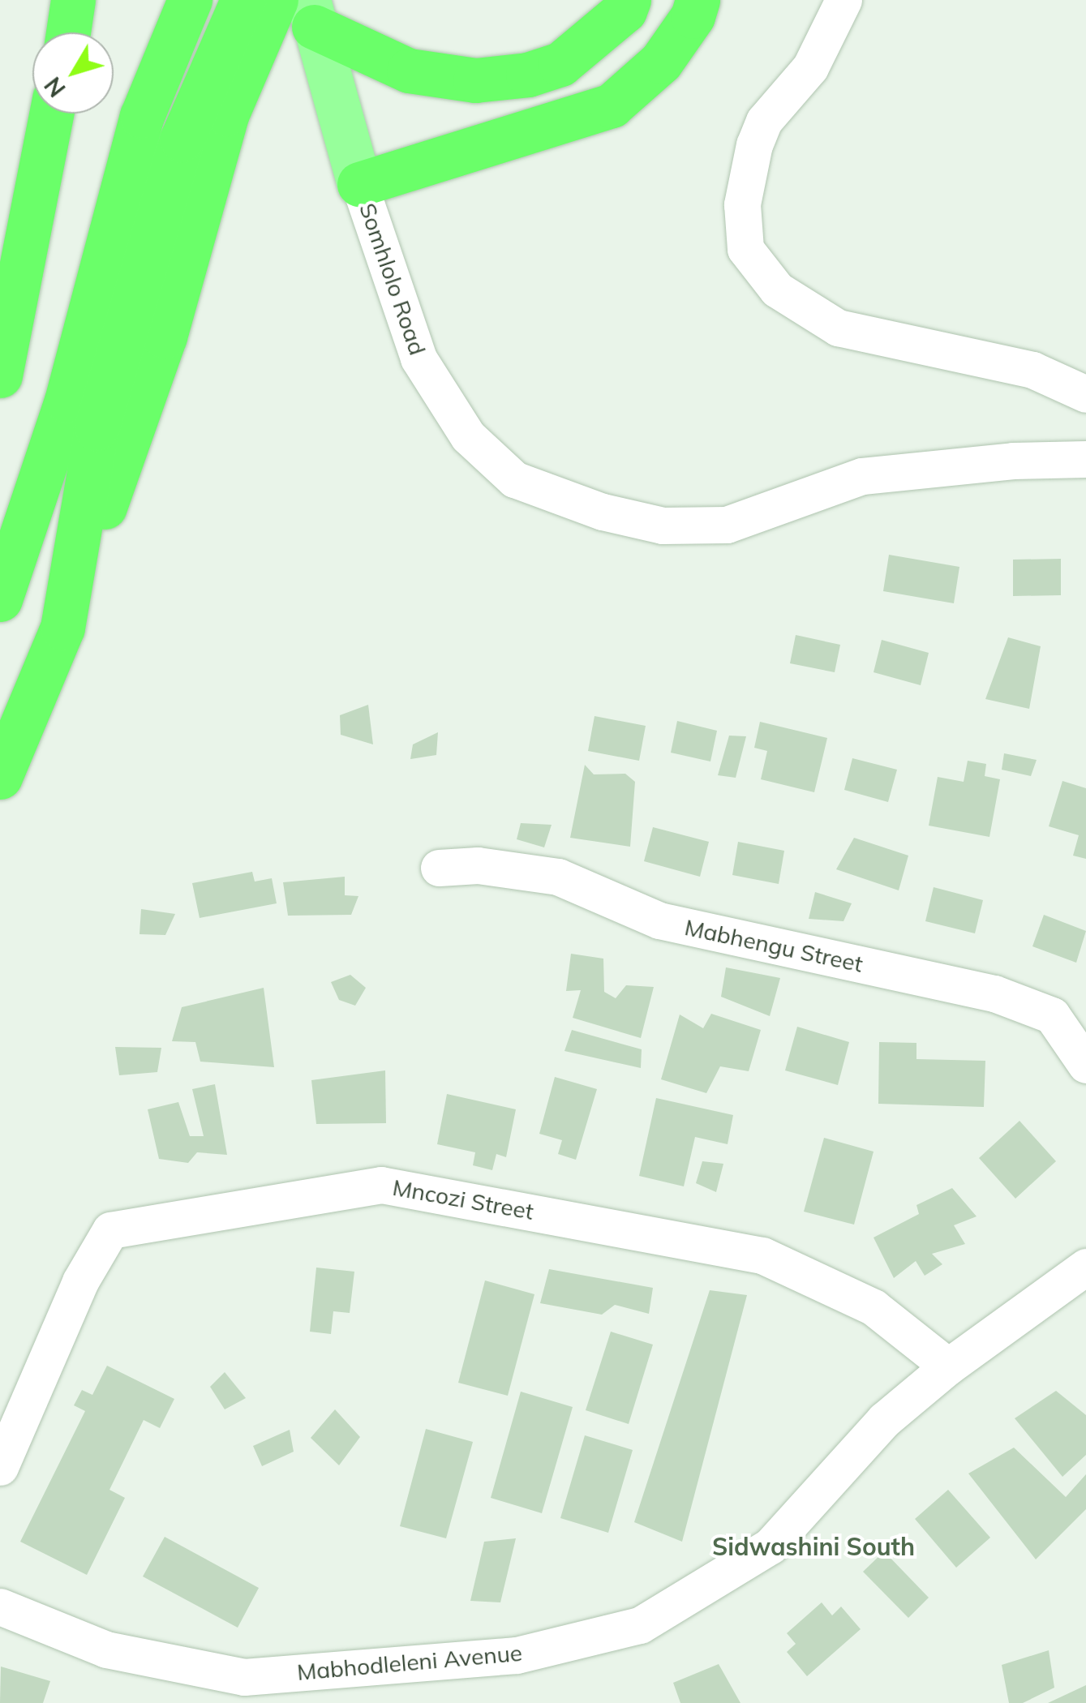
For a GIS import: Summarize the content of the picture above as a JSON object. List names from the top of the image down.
{
  "streets": {
    "main road": ["Somhlolo Road"],
    "street": ["Mabhengu Street", "Mncozi Street", "Mabhodleleni Avenue"]
  },
  "crossings": [
    ["Mncozi Street", "Mabhodleleni Avenue"]
  ],
  "districts": ["Sidwashini South"],
  "north": "bottom left"
}
